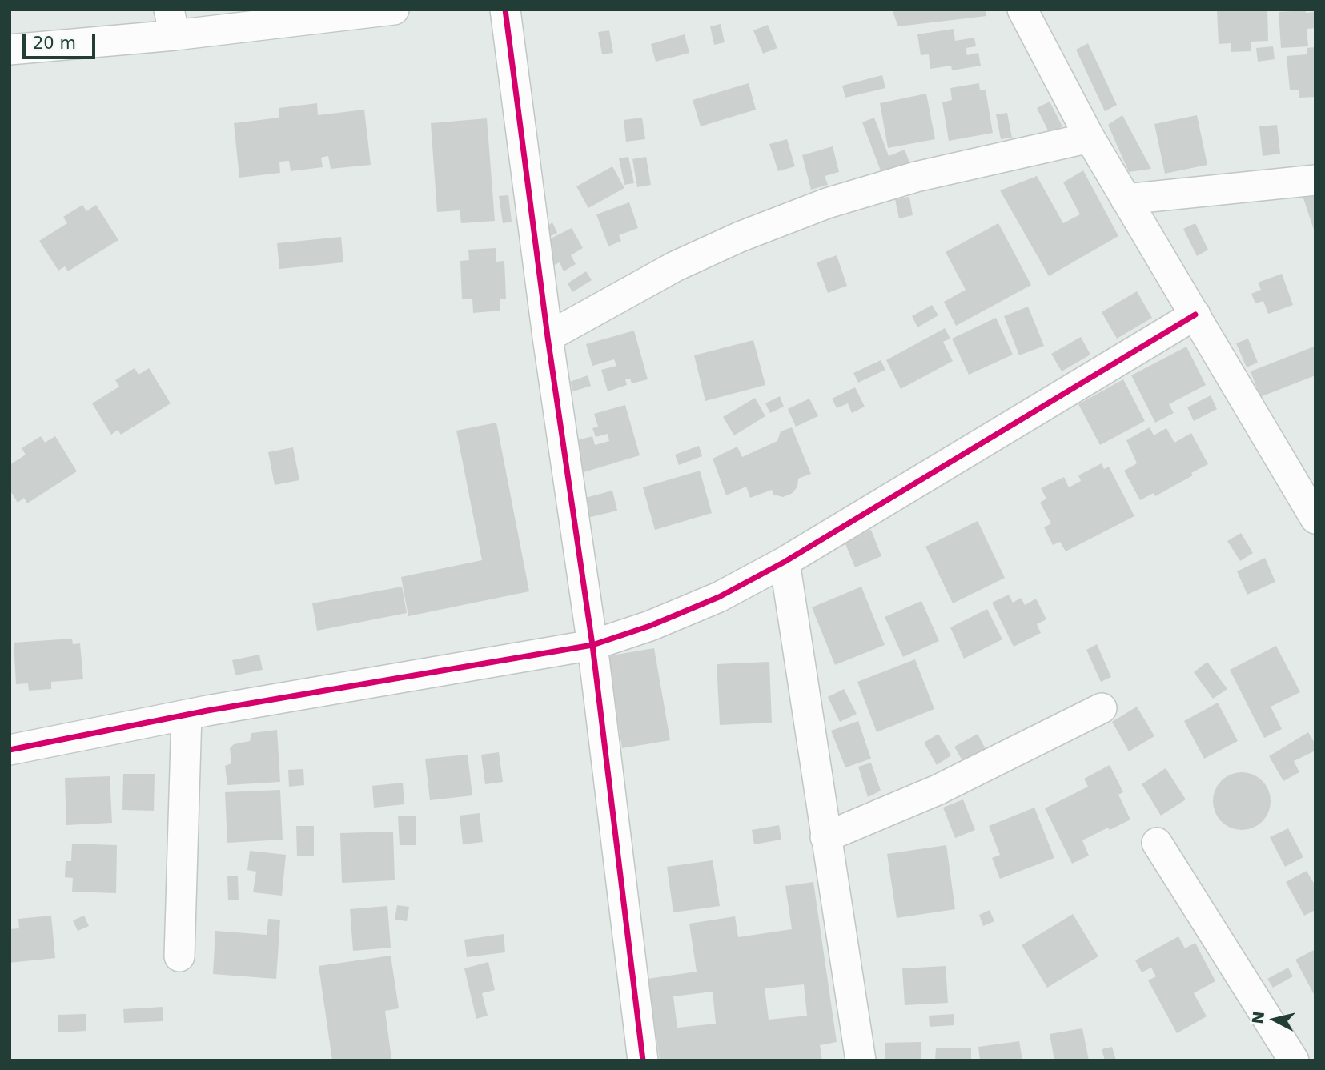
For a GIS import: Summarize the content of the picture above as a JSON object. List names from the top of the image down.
{
  "scale_bar": "20 m",
  "north": "left"
}
